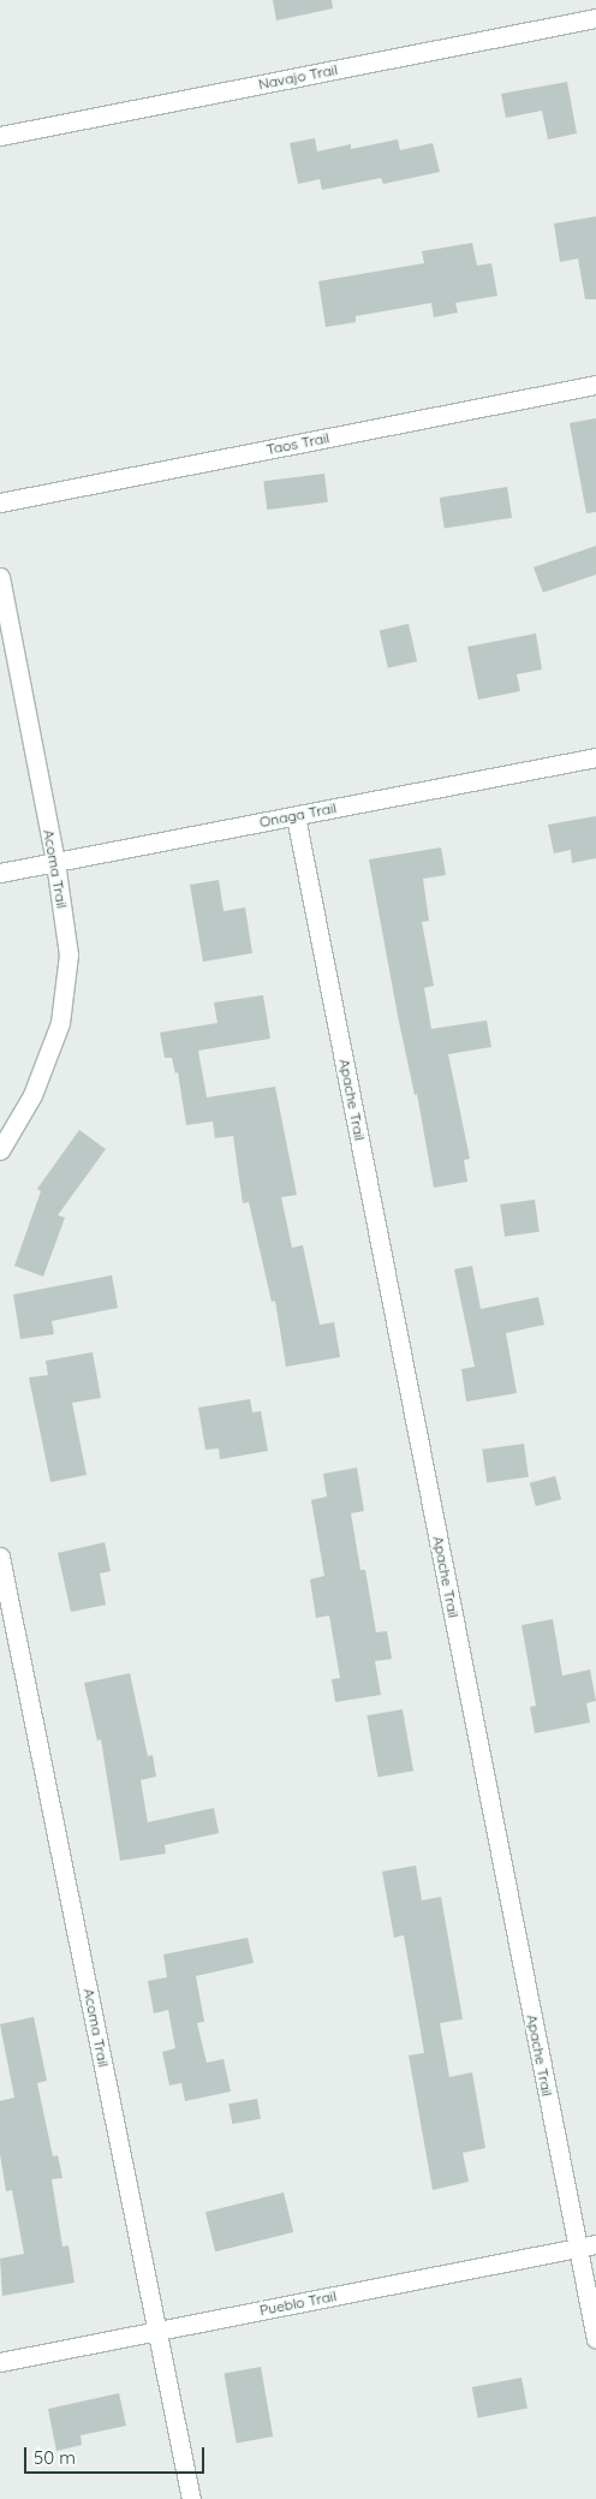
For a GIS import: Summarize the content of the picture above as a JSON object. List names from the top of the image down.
{
  "streets": {
    "street": [
      "Navajo Trail",
      "Taos Trail",
      "Onaga Trail",
      "Acoma Trail",
      "Apache Trail",
      "Pueblo Trail"
    ]
  },
  "crossings": [
    ["Onaga Trail", "Acoma Trail"],
    ["Onaga Trail", "Apache Trail"],
    ["Acoma Trail", "Pueblo Trail"],
    ["Apache Trail", "Pueblo Trail"]
  ],
  "scale_bar": "50 m"
}
